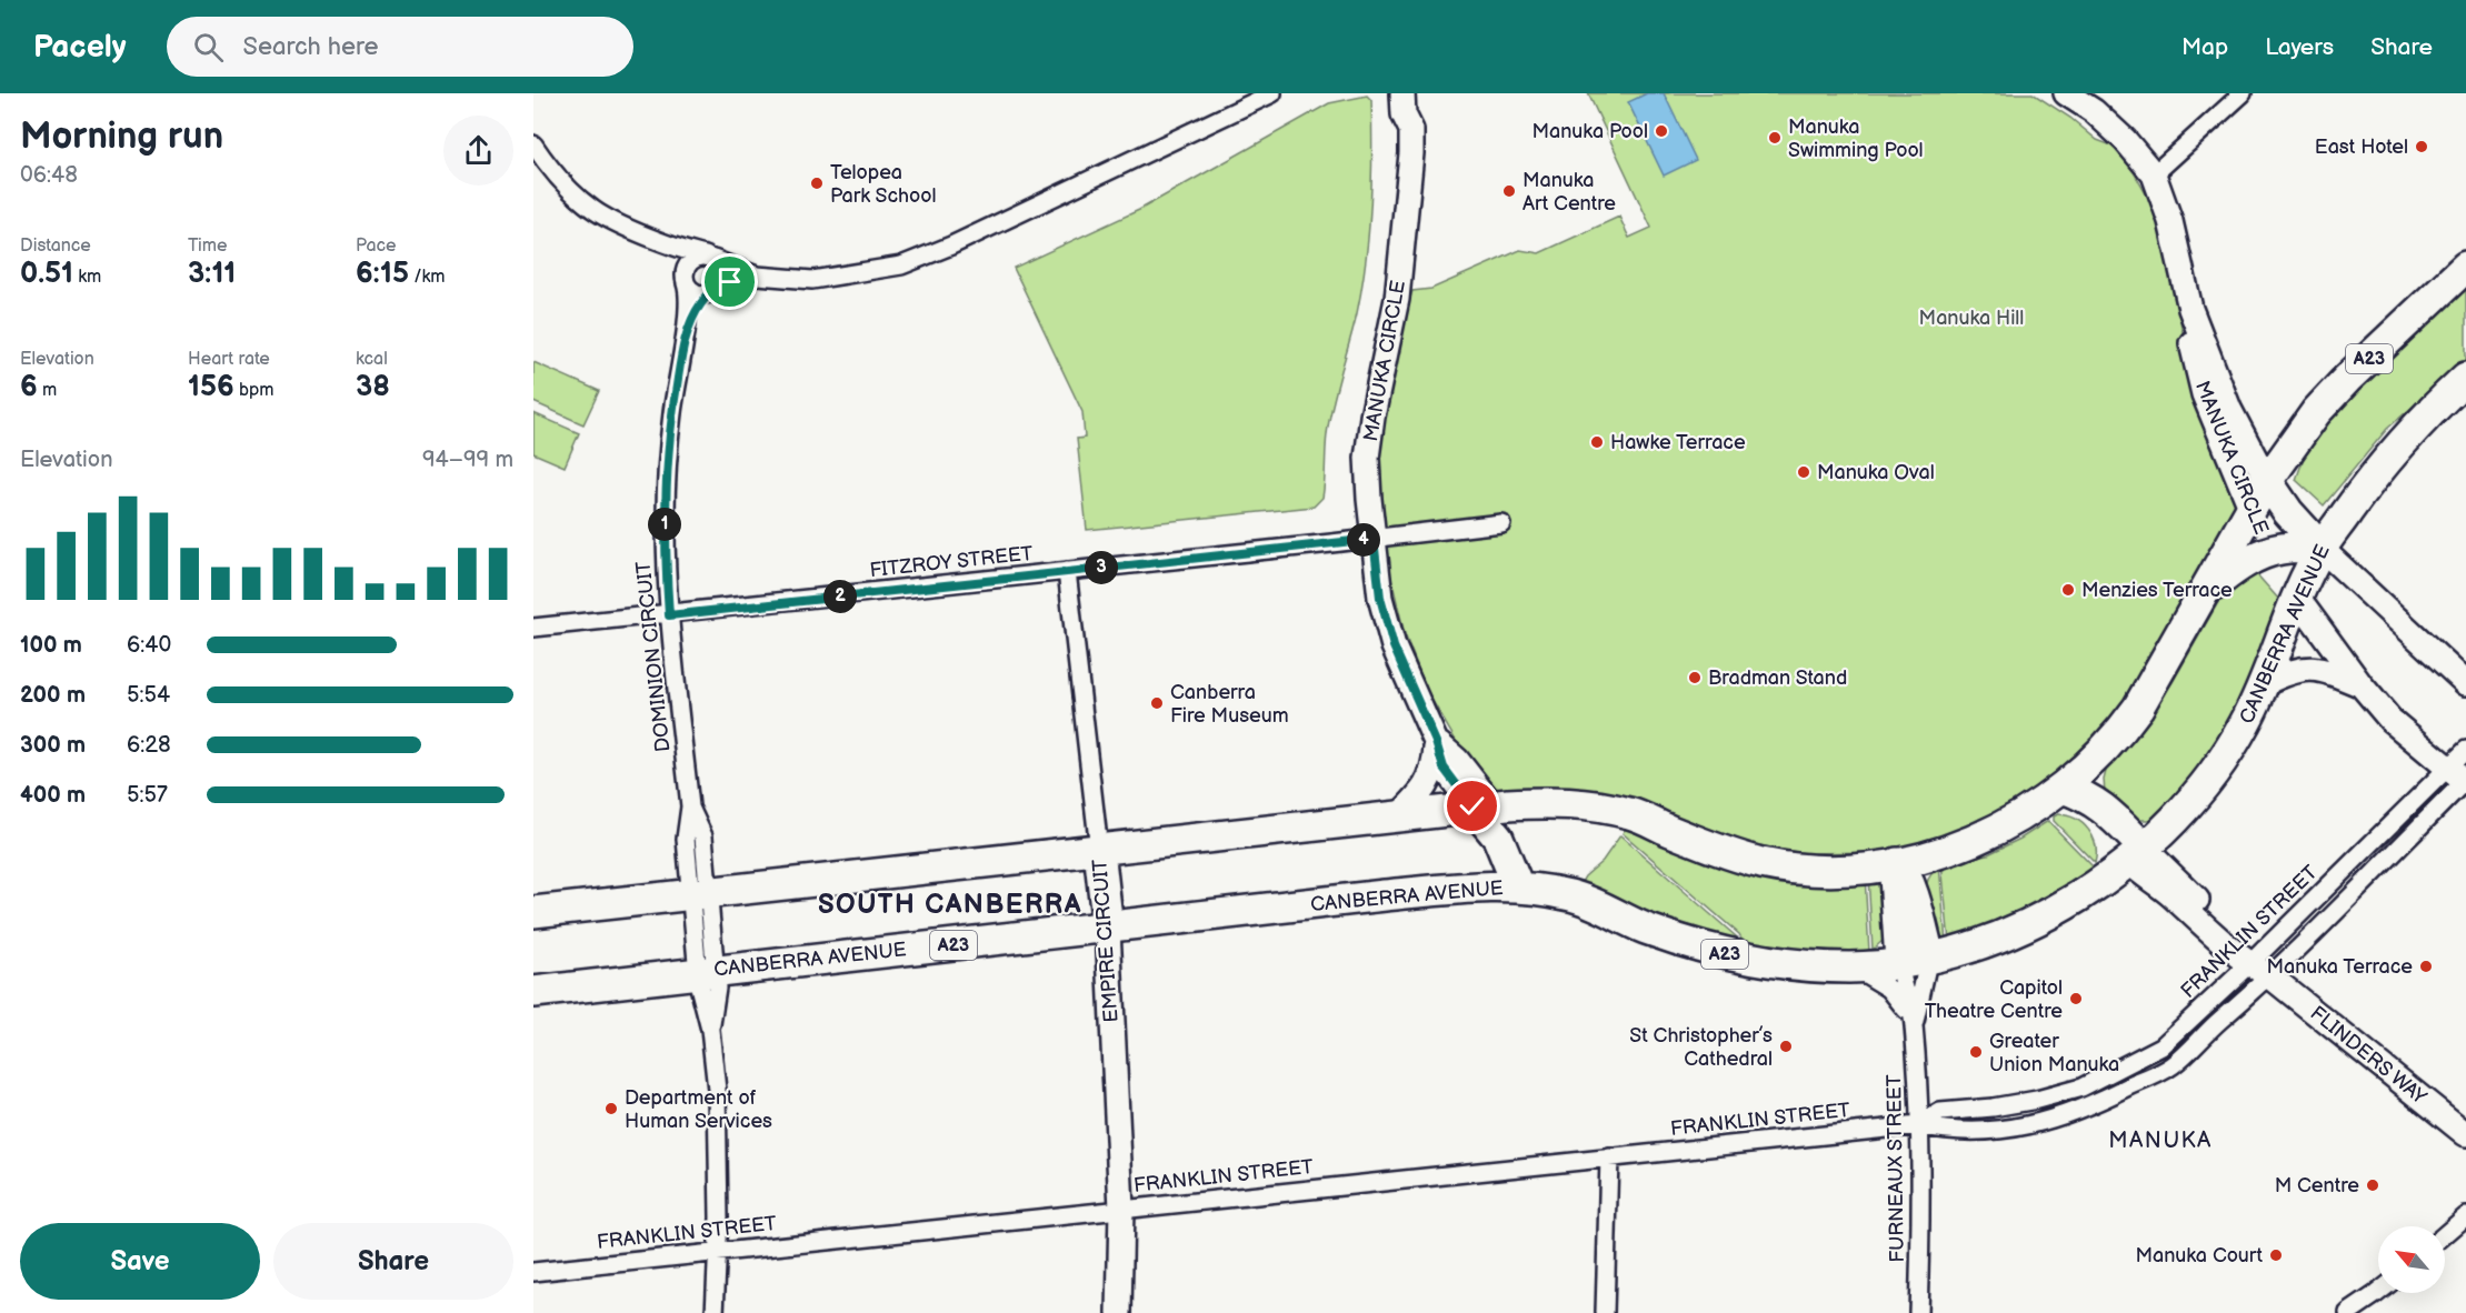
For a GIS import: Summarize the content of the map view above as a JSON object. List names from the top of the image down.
{
  "streets": {
    "highway": [
      "A23",
      "MANUKA CIRCLE",
      "CANBERRA AVENUE",
      "EMPIRE CIRCUIT"
    ],
    "street": [
      "FITZROY STREET",
      "DOMINION CIRCUIT",
      "FRANKLIN STREET",
      "FLINDERS WAY",
      "FURNEAUX STREET"
    ]
  },
  "crossings": [
    ["A23", "MANUKA CIRCLE"],
    ["A23", "DOMINION CIRCUIT"],
    ["A23", "EMPIRE CIRCUIT"],
    ["MANUKA CIRCLE", "FITZROY STREET"],
    ["MANUKA CIRCLE", "CANBERRA AVENUE"],
    ["FITZROY STREET", "DOMINION CIRCUIT"],
    ["FITZROY STREET", "EMPIRE CIRCUIT"],
    ["CANBERRA AVENUE", "DOMINION CIRCUIT"],
    ["CANBERRA AVENUE", "EMPIRE CIRCUIT"],
    ["CANBERRA AVENUE", "FLINDERS WAY"],
    ["CANBERRA AVENUE", "FURNEAUX STREET"],
    ["DOMINION CIRCUIT", "FRANKLIN STREET"],
    ["FRANKLIN STREET", "EMPIRE CIRCUIT"],
    ["FRANKLIN STREET", "FLINDERS WAY"],
    ["FRANKLIN STREET", "FURNEAUX STREET"]
  ],
  "districts": ["SOUTH CANBERRA", "MANUKA"],
  "parks": ["Manuka Hill"],
  "places": [
    "Manuka Pool",
    "Manuka Swimming Pool",
    "East Hotel",
    "Telopea Park School",
    "Manuka Art Centre",
    "Hawke Terrace",
    "Manuka Oval",
    "Menzies Terrace",
    "Bradman Stand",
    "Canberra Fire Museum",
    "Manuka Terrace",
    "Capitol Theatre Centre",
    "St Christopher’s Cathedral",
    "Greater Union Manuka",
    "Department of Human Services",
    "M Centre",
    "Manuka Court"
  ],
  "north": "top left",
  "page": {
    "header": "Pacely",
    "search": "Search here",
    "nav": ["Map", "Layers", "Share"],
    "heading": ["Morning run", "06:48"],
    "stats": [
      ["Distance", "0.51 km"],
      ["Time", "3:11"],
      ["Pace", "6:15 /km"],
      ["Elevation", "6 m"],
      ["Heart rate", "156 bpm"],
      ["kcal", "38"]
    ],
    "chart": ["Elevation", "94–99 m"],
    "pins": [
      "1",
      "4",
      "3",
      "2"
    ],
    "list": [
      {
        "name": "100 m",
        "note": "6:40"
      },
      {
        "name": "200 m",
        "note": "5:54"
      },
      {
        "name": "300 m",
        "note": "6:28"
      },
      {
        "name": "400 m",
        "note": "5:57"
      }
    ],
    "buttons": ["Save", "Share"]
  }
}
